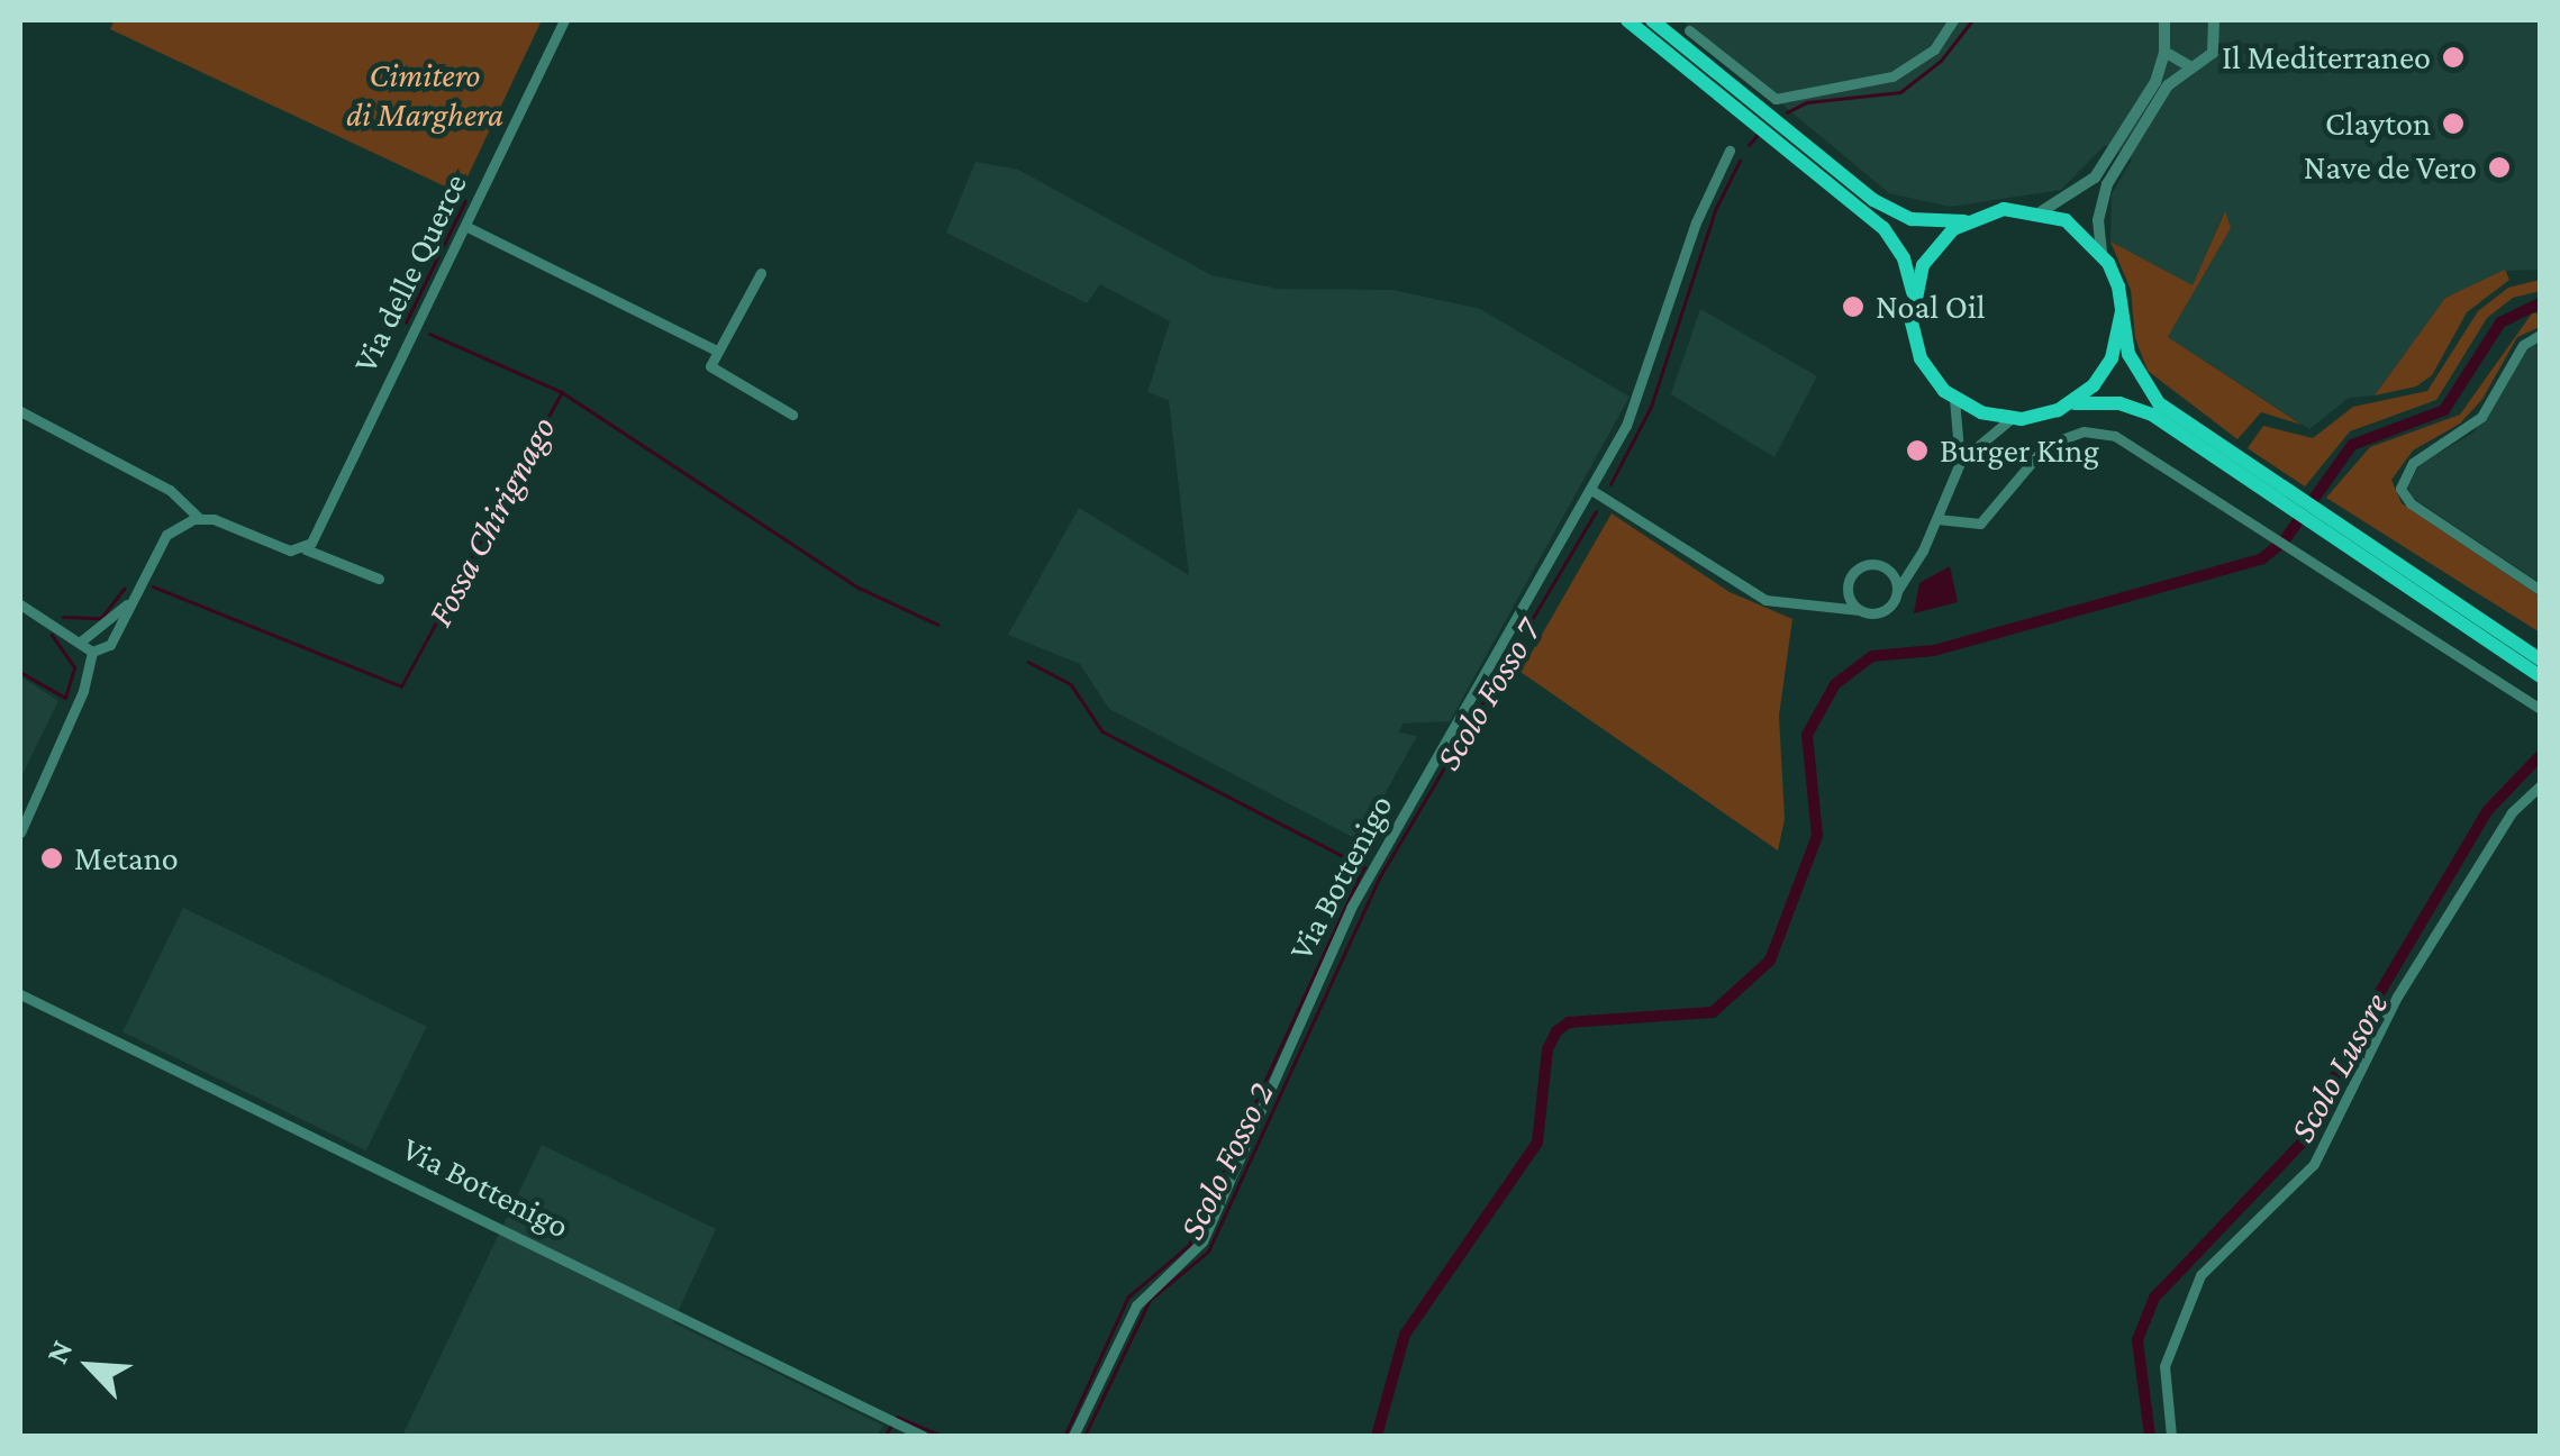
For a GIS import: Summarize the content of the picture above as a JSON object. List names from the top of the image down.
{
  "streets": {
    "street": ["Via delle Querce", "Via Bottenigo"]
  },
  "water": [
    "Fossa Chirignago",
    "Scolo Fosso 7",
    "Scolo Lusore",
    "Scolo Fosso 2"
  ],
  "parks": ["Cimitero di Marghera"],
  "places": [
    "Il Mediterraneo",
    "Clayton",
    "Nave de Vero",
    "Noal Oil",
    "Burger King",
    "Metano"
  ],
  "north": "top left"
}
